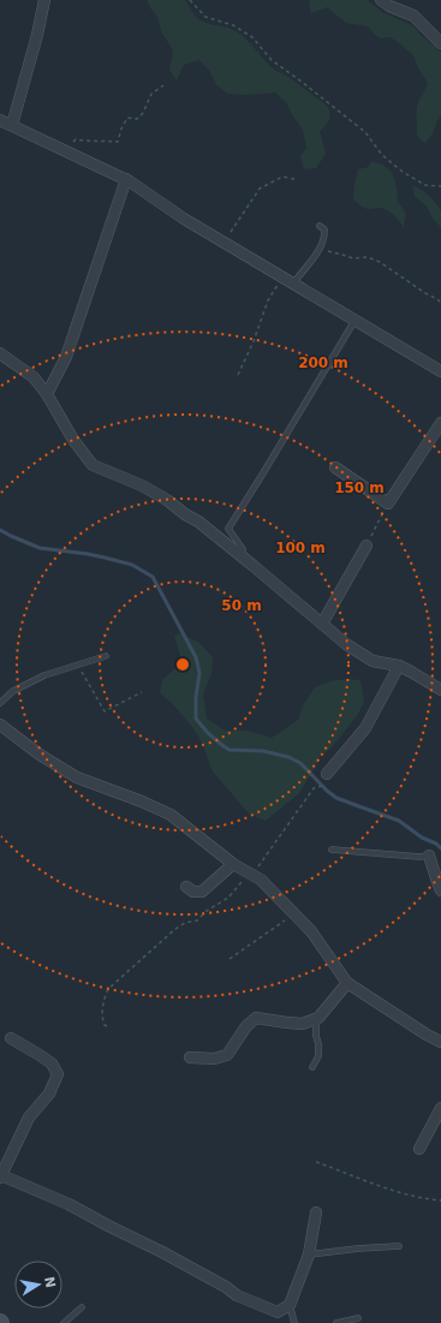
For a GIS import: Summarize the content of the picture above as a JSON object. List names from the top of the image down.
{
  "north": "right",
  "rings": [
    "200 m",
    "150 m",
    "100 m",
    "50 m"
  ]
}
